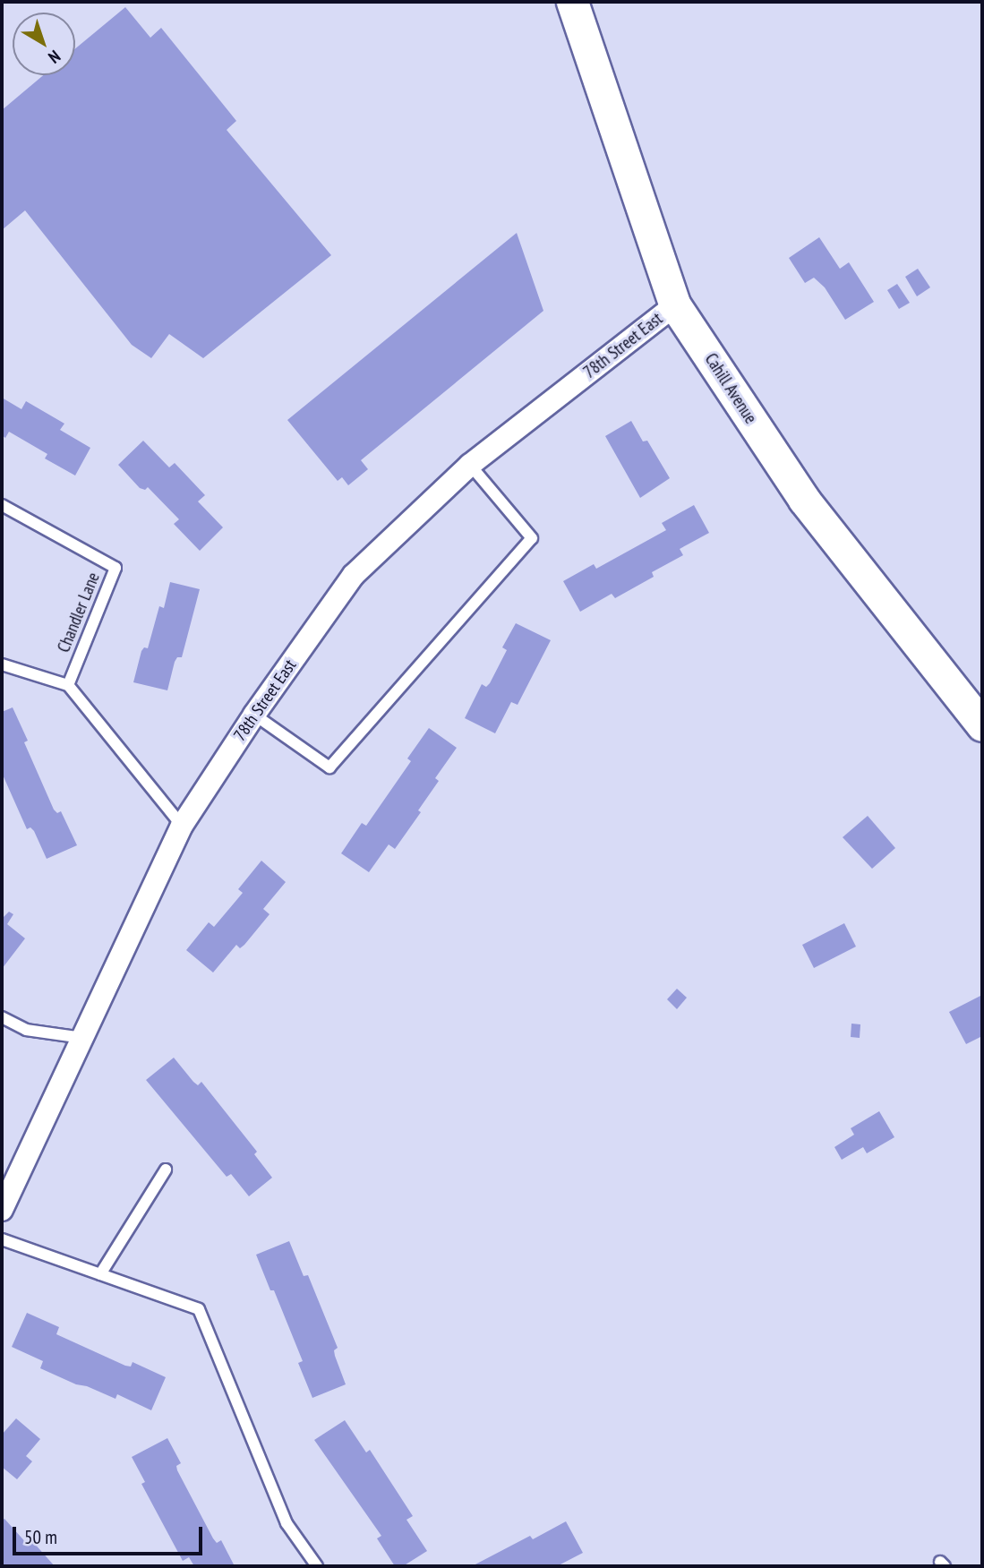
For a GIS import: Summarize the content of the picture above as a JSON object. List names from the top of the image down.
{
  "streets": {
    "street": ["78th Street East", "Cahill Avenue"],
    "lane": ["Chandler Lane"]
  },
  "crossings": [
    ["78th Street East", "Cahill Avenue"]
  ],
  "scale_bar": "50 m",
  "north": "bottom right"
}
